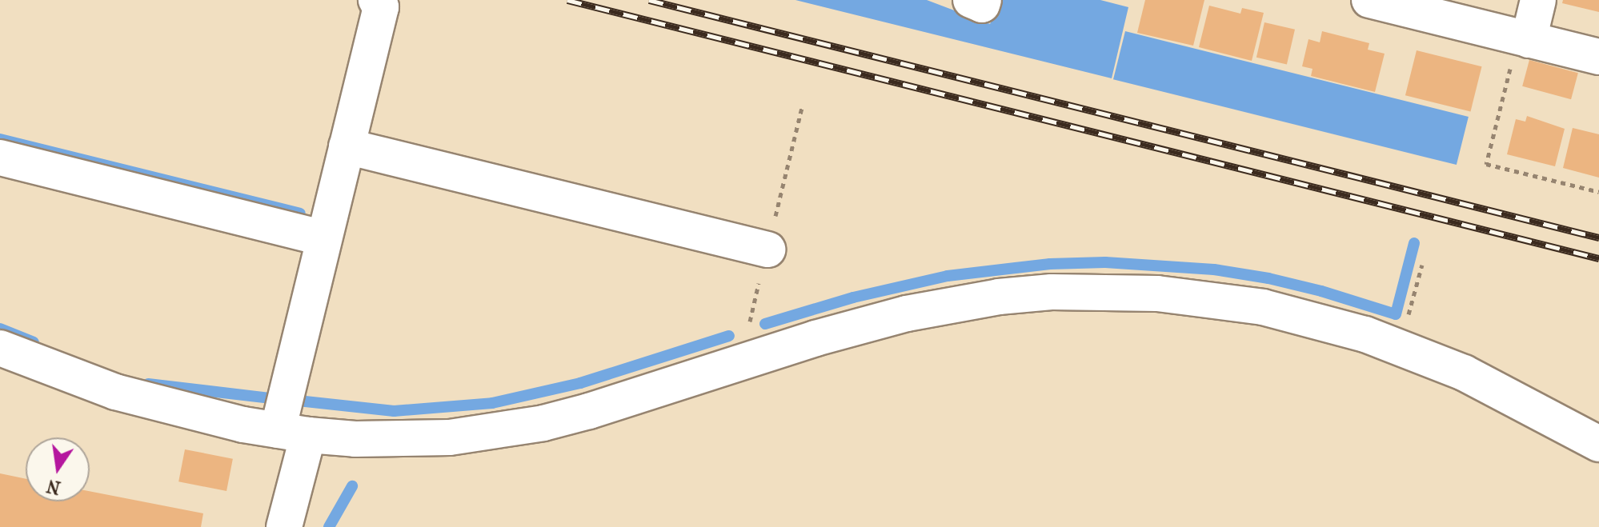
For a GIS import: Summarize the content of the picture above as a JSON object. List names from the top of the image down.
{
  "north": "bottom"
}
